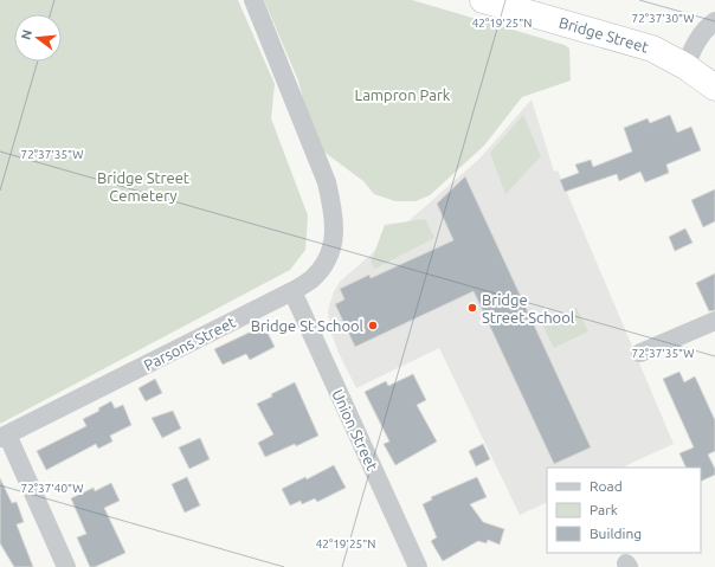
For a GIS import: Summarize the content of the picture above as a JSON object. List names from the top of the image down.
{
  "streets": {
    "highway": ["Bridge Street"],
    "street": ["Parsons Street", "Union Street"]
  },
  "crossings": [
    ["Parsons Street", "Union Street"]
  ],
  "parks": ["Lampron Park", "Bridge Street Cemetery"],
  "places": ["Bridge Street School", "Bridge St School"],
  "legend": ["Road", "Park", "Building"],
  "north": "left",
  "coordinates": [
    "72°37'30\"W",
    "42°19'25\"N",
    "72°37'35\"W",
    "72°37'40\"W"
  ]
}
